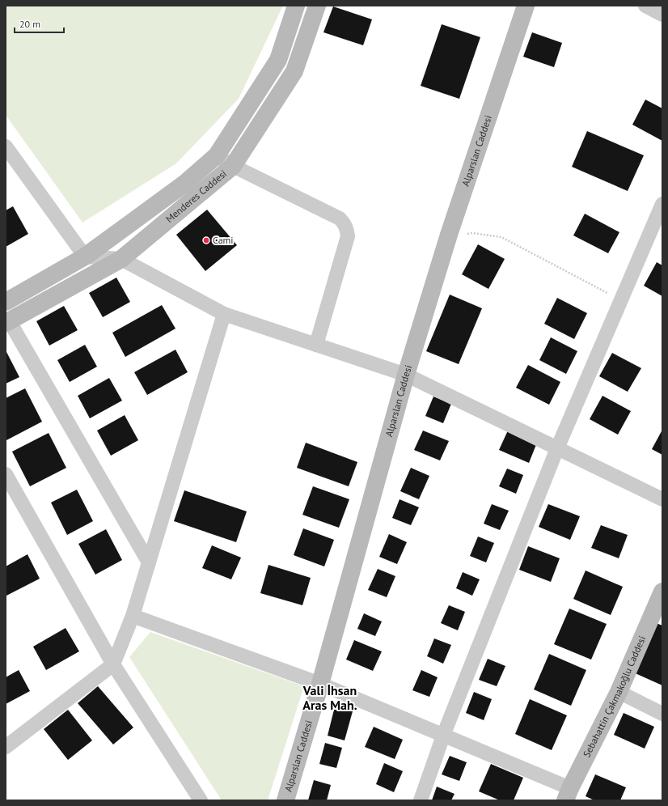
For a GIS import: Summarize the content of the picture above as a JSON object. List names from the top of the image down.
{
  "streets": {
    "main road": ["Alparslan Caddesi", "Menderes Caddesi", "Sebahattin Çakmakoğlu Caddesi"]
  },
  "districts": ["Vali İhsan Aras Mah."],
  "places": ["Cami"],
  "scale_bar": "20 m"
}
